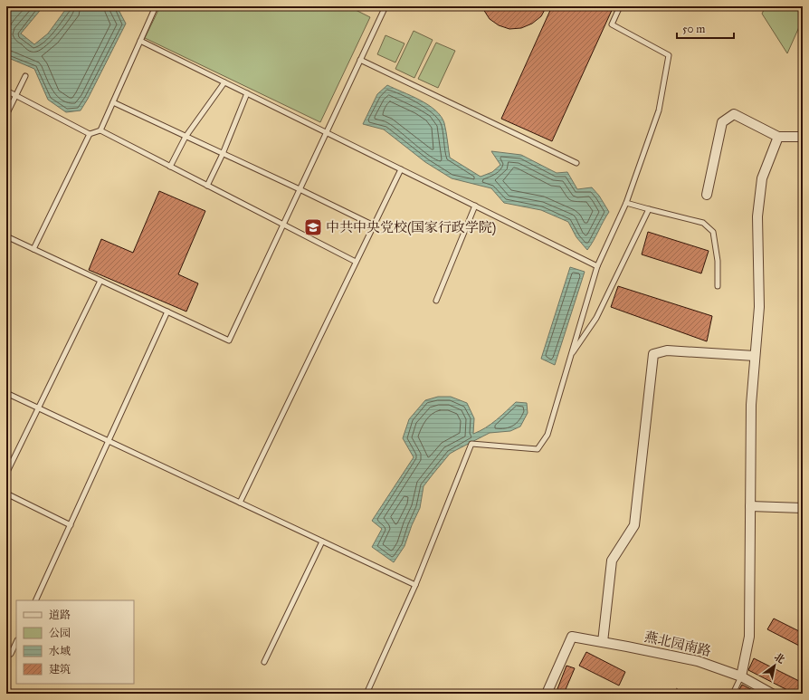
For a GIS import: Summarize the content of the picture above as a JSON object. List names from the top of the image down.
{
  "streets": {
    "street": ["燕北园南路"]
  },
  "places": {
    "school or university": ["中共中央党校(国家行政学院)"]
  },
  "legend": [
    "道路",
    "公园",
    "水域",
    "建筑"
  ],
  "scale_bar": "50 m",
  "north": "top right"
}
